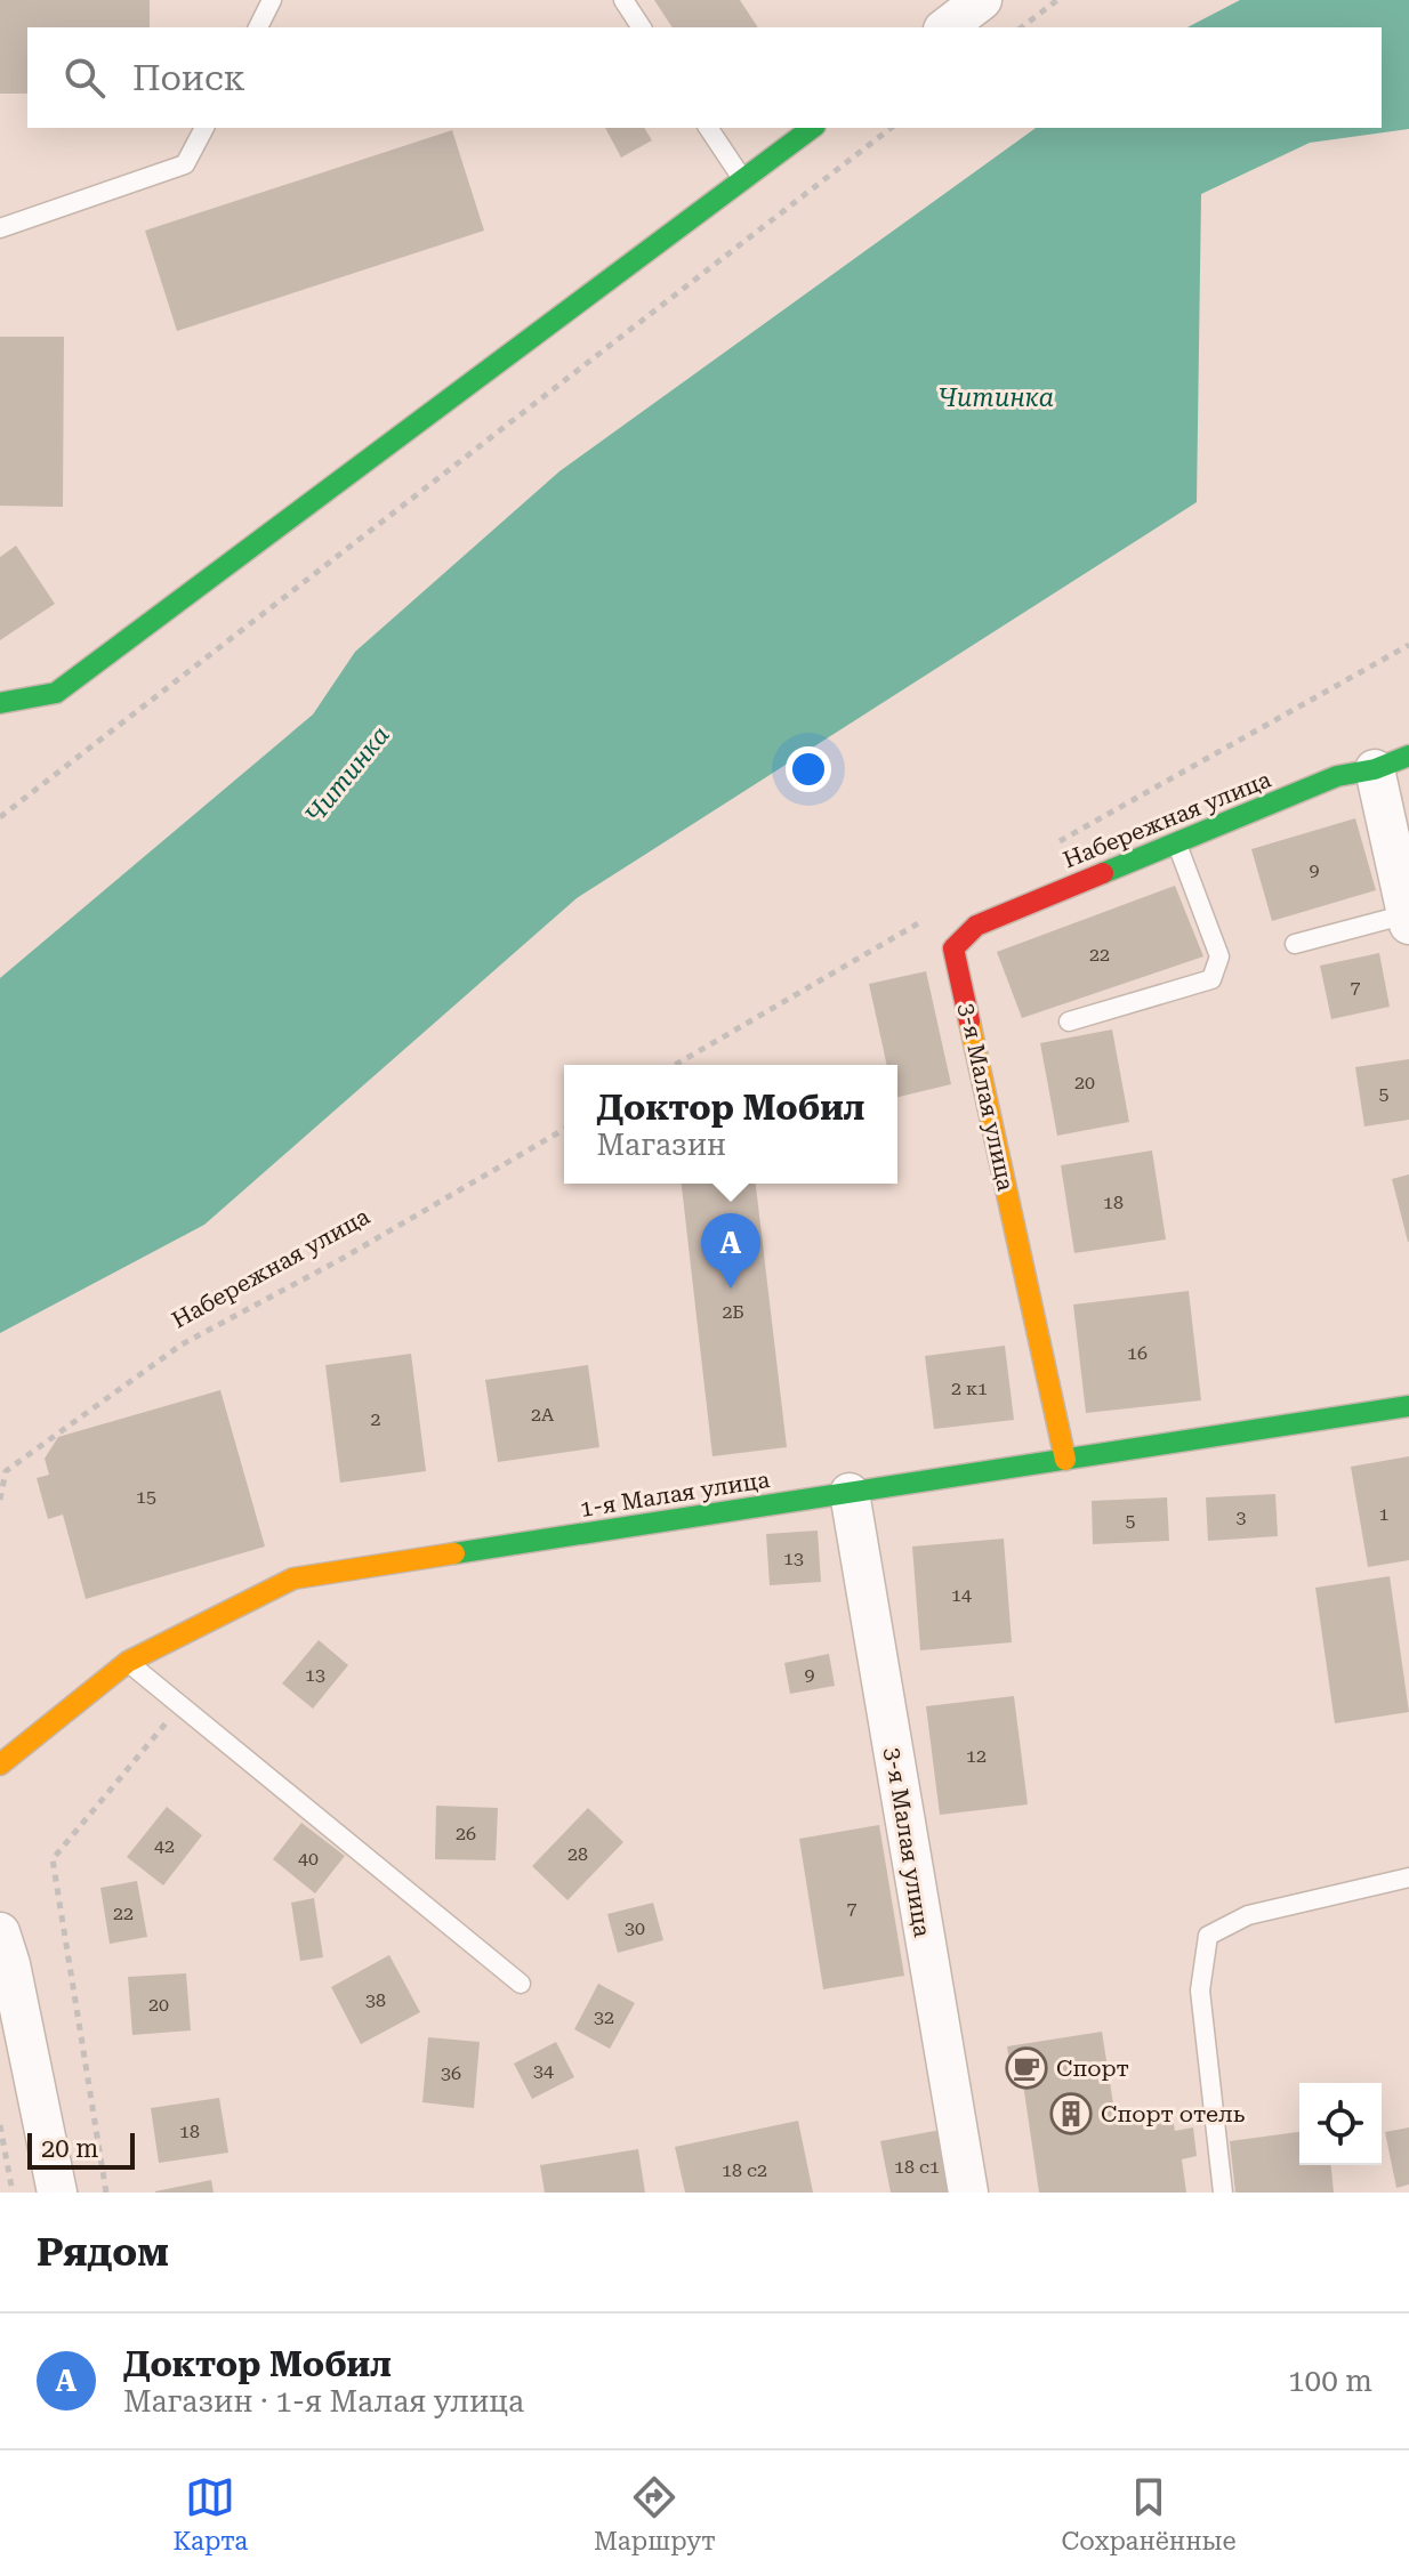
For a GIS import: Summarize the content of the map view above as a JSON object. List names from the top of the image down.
{
  "streets": {
    "street": ["Набережная улица", "3-я Малая улица", "1-я Малая улица"]
  },
  "crossings": [
    ["Набережная улица", "3-я Малая улица"],
    ["3-я Малая улица", "1-я Малая улица"]
  ],
  "water": ["Читинка"],
  "places": {
    "cafe": ["Спорт"],
    "building": ["Спорт отель"]
  },
  "house_numbers": [
    "9",
    "22",
    "7",
    "20",
    "5",
    "18",
    "2Б",
    "16",
    "2 к1",
    "2А",
    "2",
    "15",
    "1",
    "3",
    "5",
    "13",
    "14",
    "13",
    "9",
    "12",
    "26",
    "42",
    "28",
    "40",
    "7",
    "22",
    "30",
    "38",
    "20",
    "32",
    "34",
    "36",
    "18",
    "18 с1",
    "18 с2"
  ],
  "scale_bar": "20 m",
  "page": {
    "search": "Поиск",
    "popup": ["Доктор Мобил", "Магазин"],
    "pins": "A",
    "scale": "20 m",
    "heading": "Рядом",
    "list": [
      {
        "mark": "A",
        "name": "Доктор Мобил",
        "note": "Магазин · 1-я Малая улица",
        "value": "100 m"
      }
    ],
    "nav": ["Карта", "Маршрут", "Сохранённые"]
  }
}
